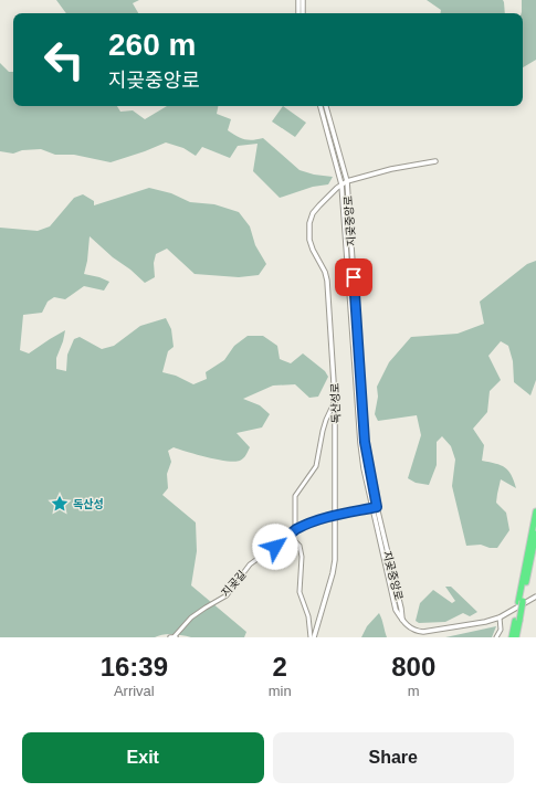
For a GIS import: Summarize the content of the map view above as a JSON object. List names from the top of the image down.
{
  "streets": {
    "street": ["지곶중앙로", "독산성로", "지곶길"]
  },
  "crossings": [
    ["지곶중앙로", "독산성로"],
    ["지곶중앙로", "지곶길"],
    ["독산성로", "지곶길"]
  ],
  "places": {
    "place": ["독산성"]
  },
  "page": {
    "turn": ["260 m", "지곶중앙로"],
    "eta": [
      "16:39",
      "Arrival",
      "2",
      "min",
      "800",
      "m"
    ],
    "buttons": ["Exit", "Share"]
  }
}
